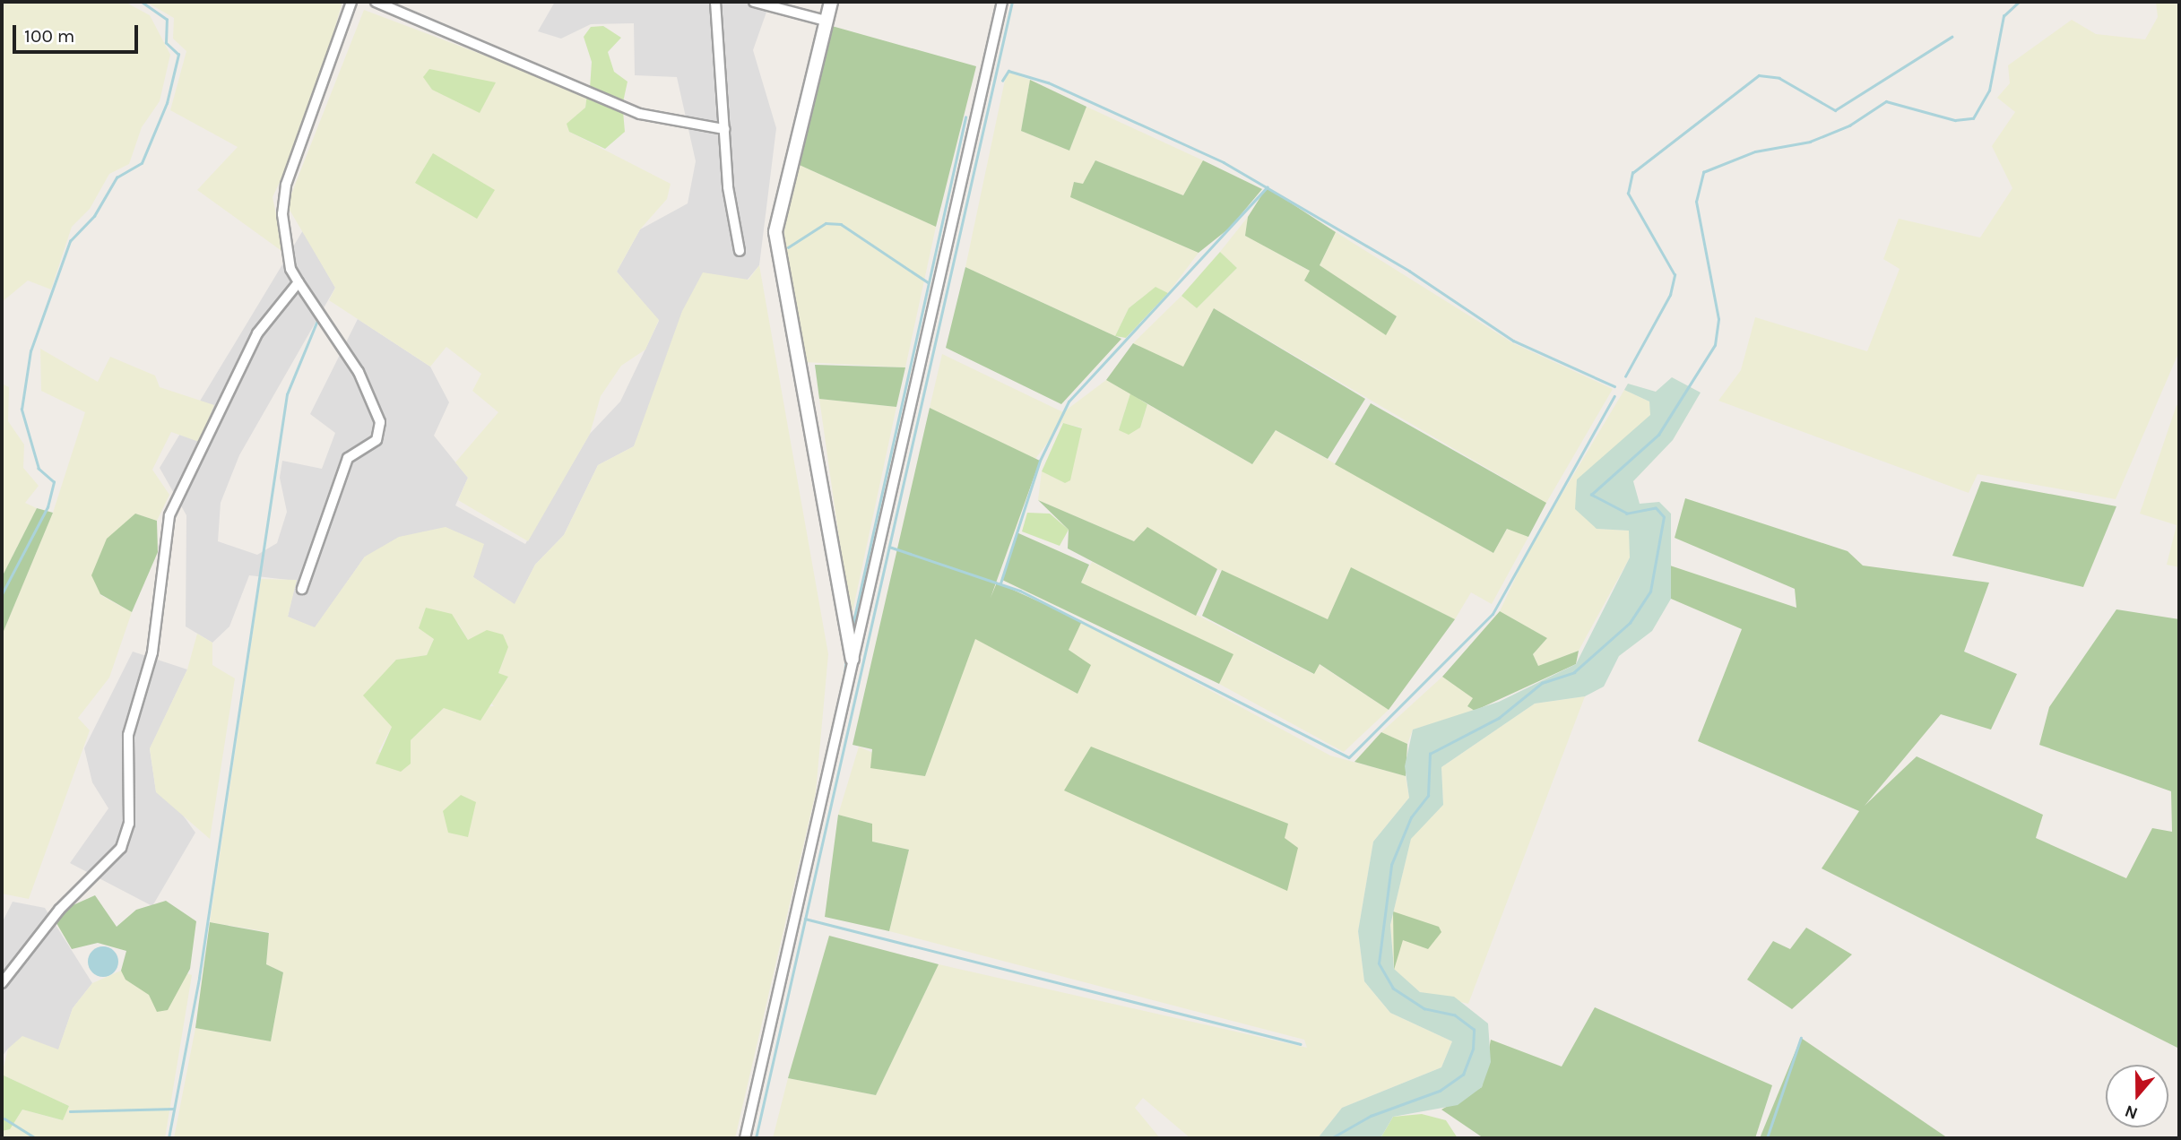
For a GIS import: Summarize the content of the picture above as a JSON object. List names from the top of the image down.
{
  "scale_bar": "100 m",
  "north": "bottom"
}
